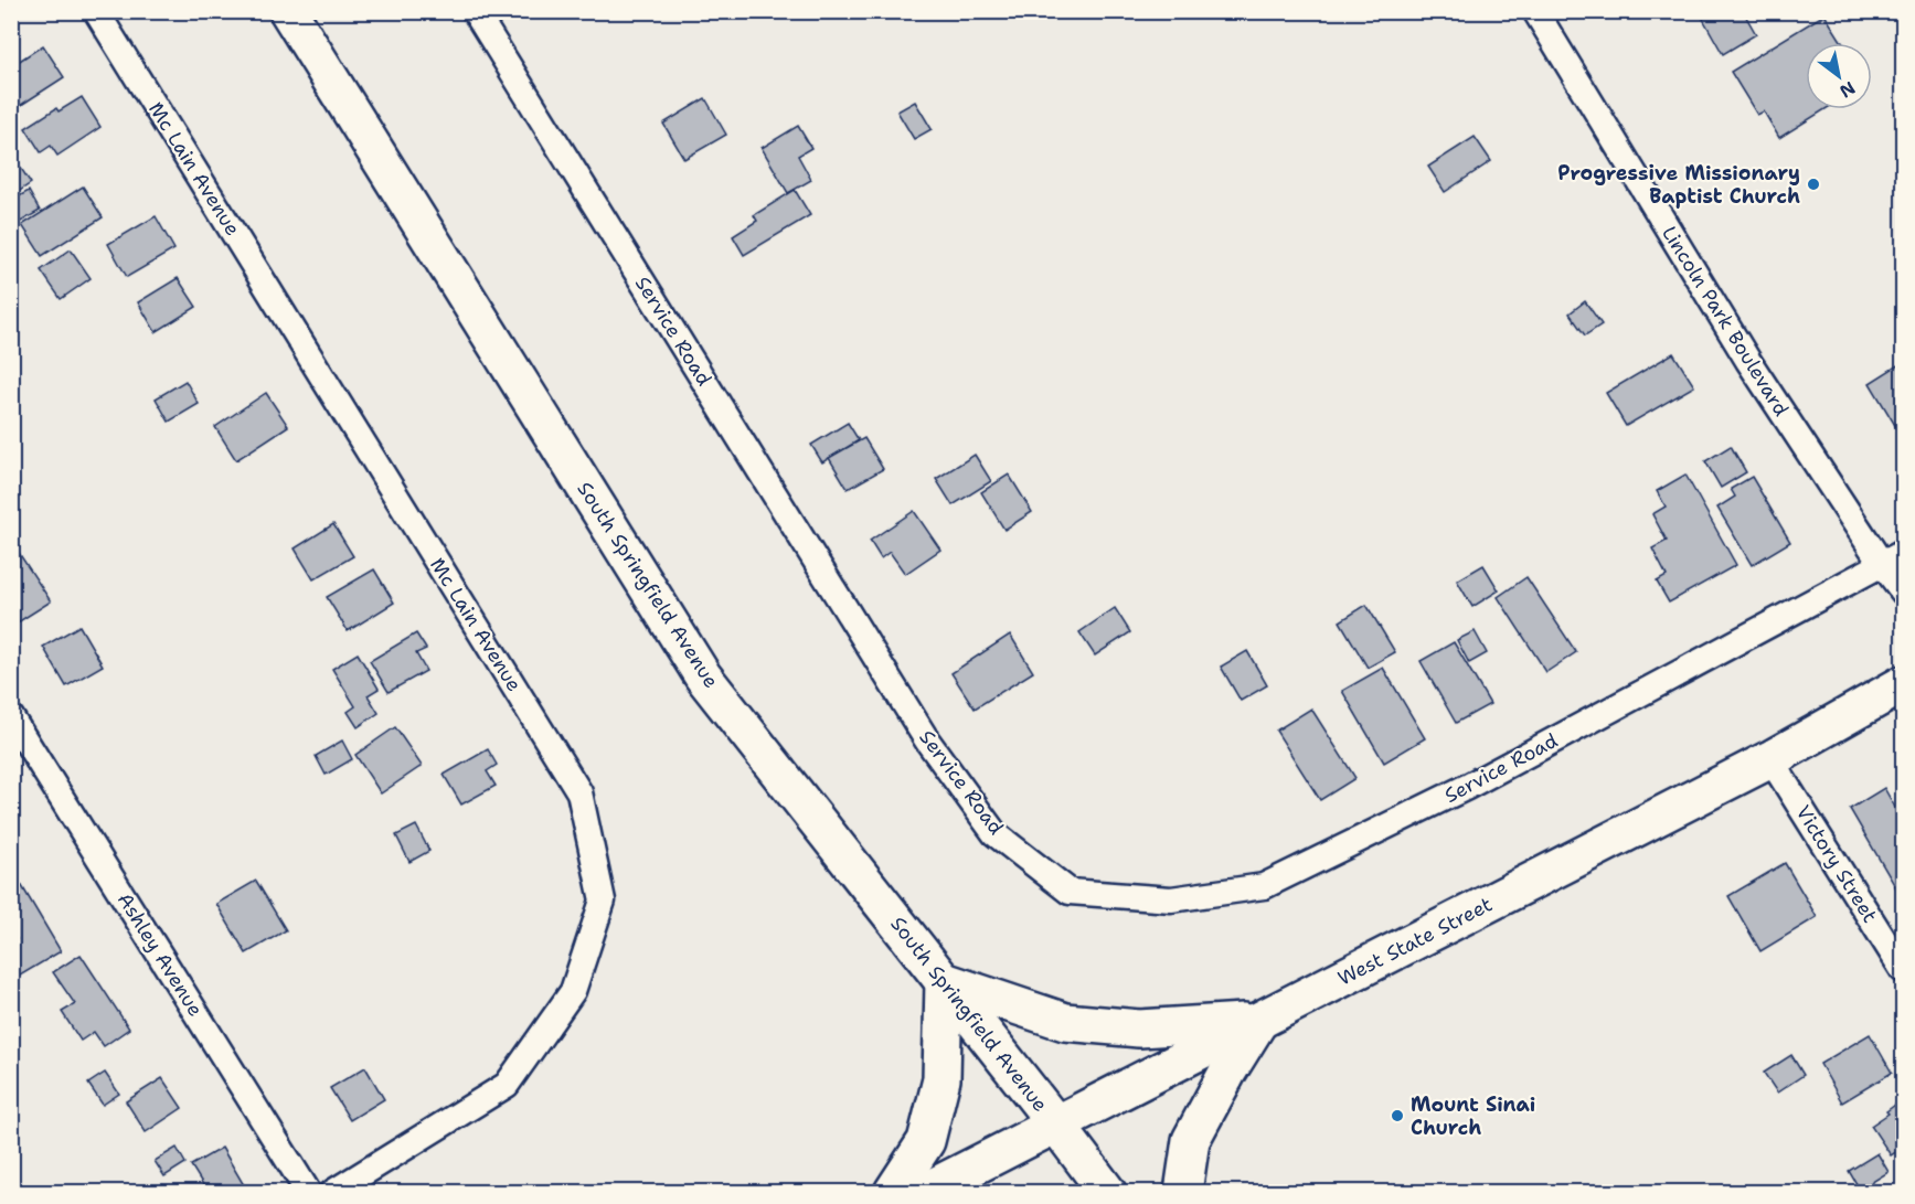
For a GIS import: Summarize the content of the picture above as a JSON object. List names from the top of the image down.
{
  "streets": {
    "main road": ["South Springfield Avenue", "West State Street"],
    "street": [
      "Mc Lain Avenue",
      "Lincoln Park Boulevard",
      "Service Road",
      "Victory Street",
      "Ashley Avenue"
    ]
  },
  "crossings": [
    ["Lincoln Park Boulevard", "Service Road"],
    ["South Springfield Avenue", "West State Street"],
    ["Victory Street", "West State Street"]
  ],
  "places": ["Progressive Missionary Baptist Church", "Mount Sinai Church"],
  "north": "bottom right"
}
